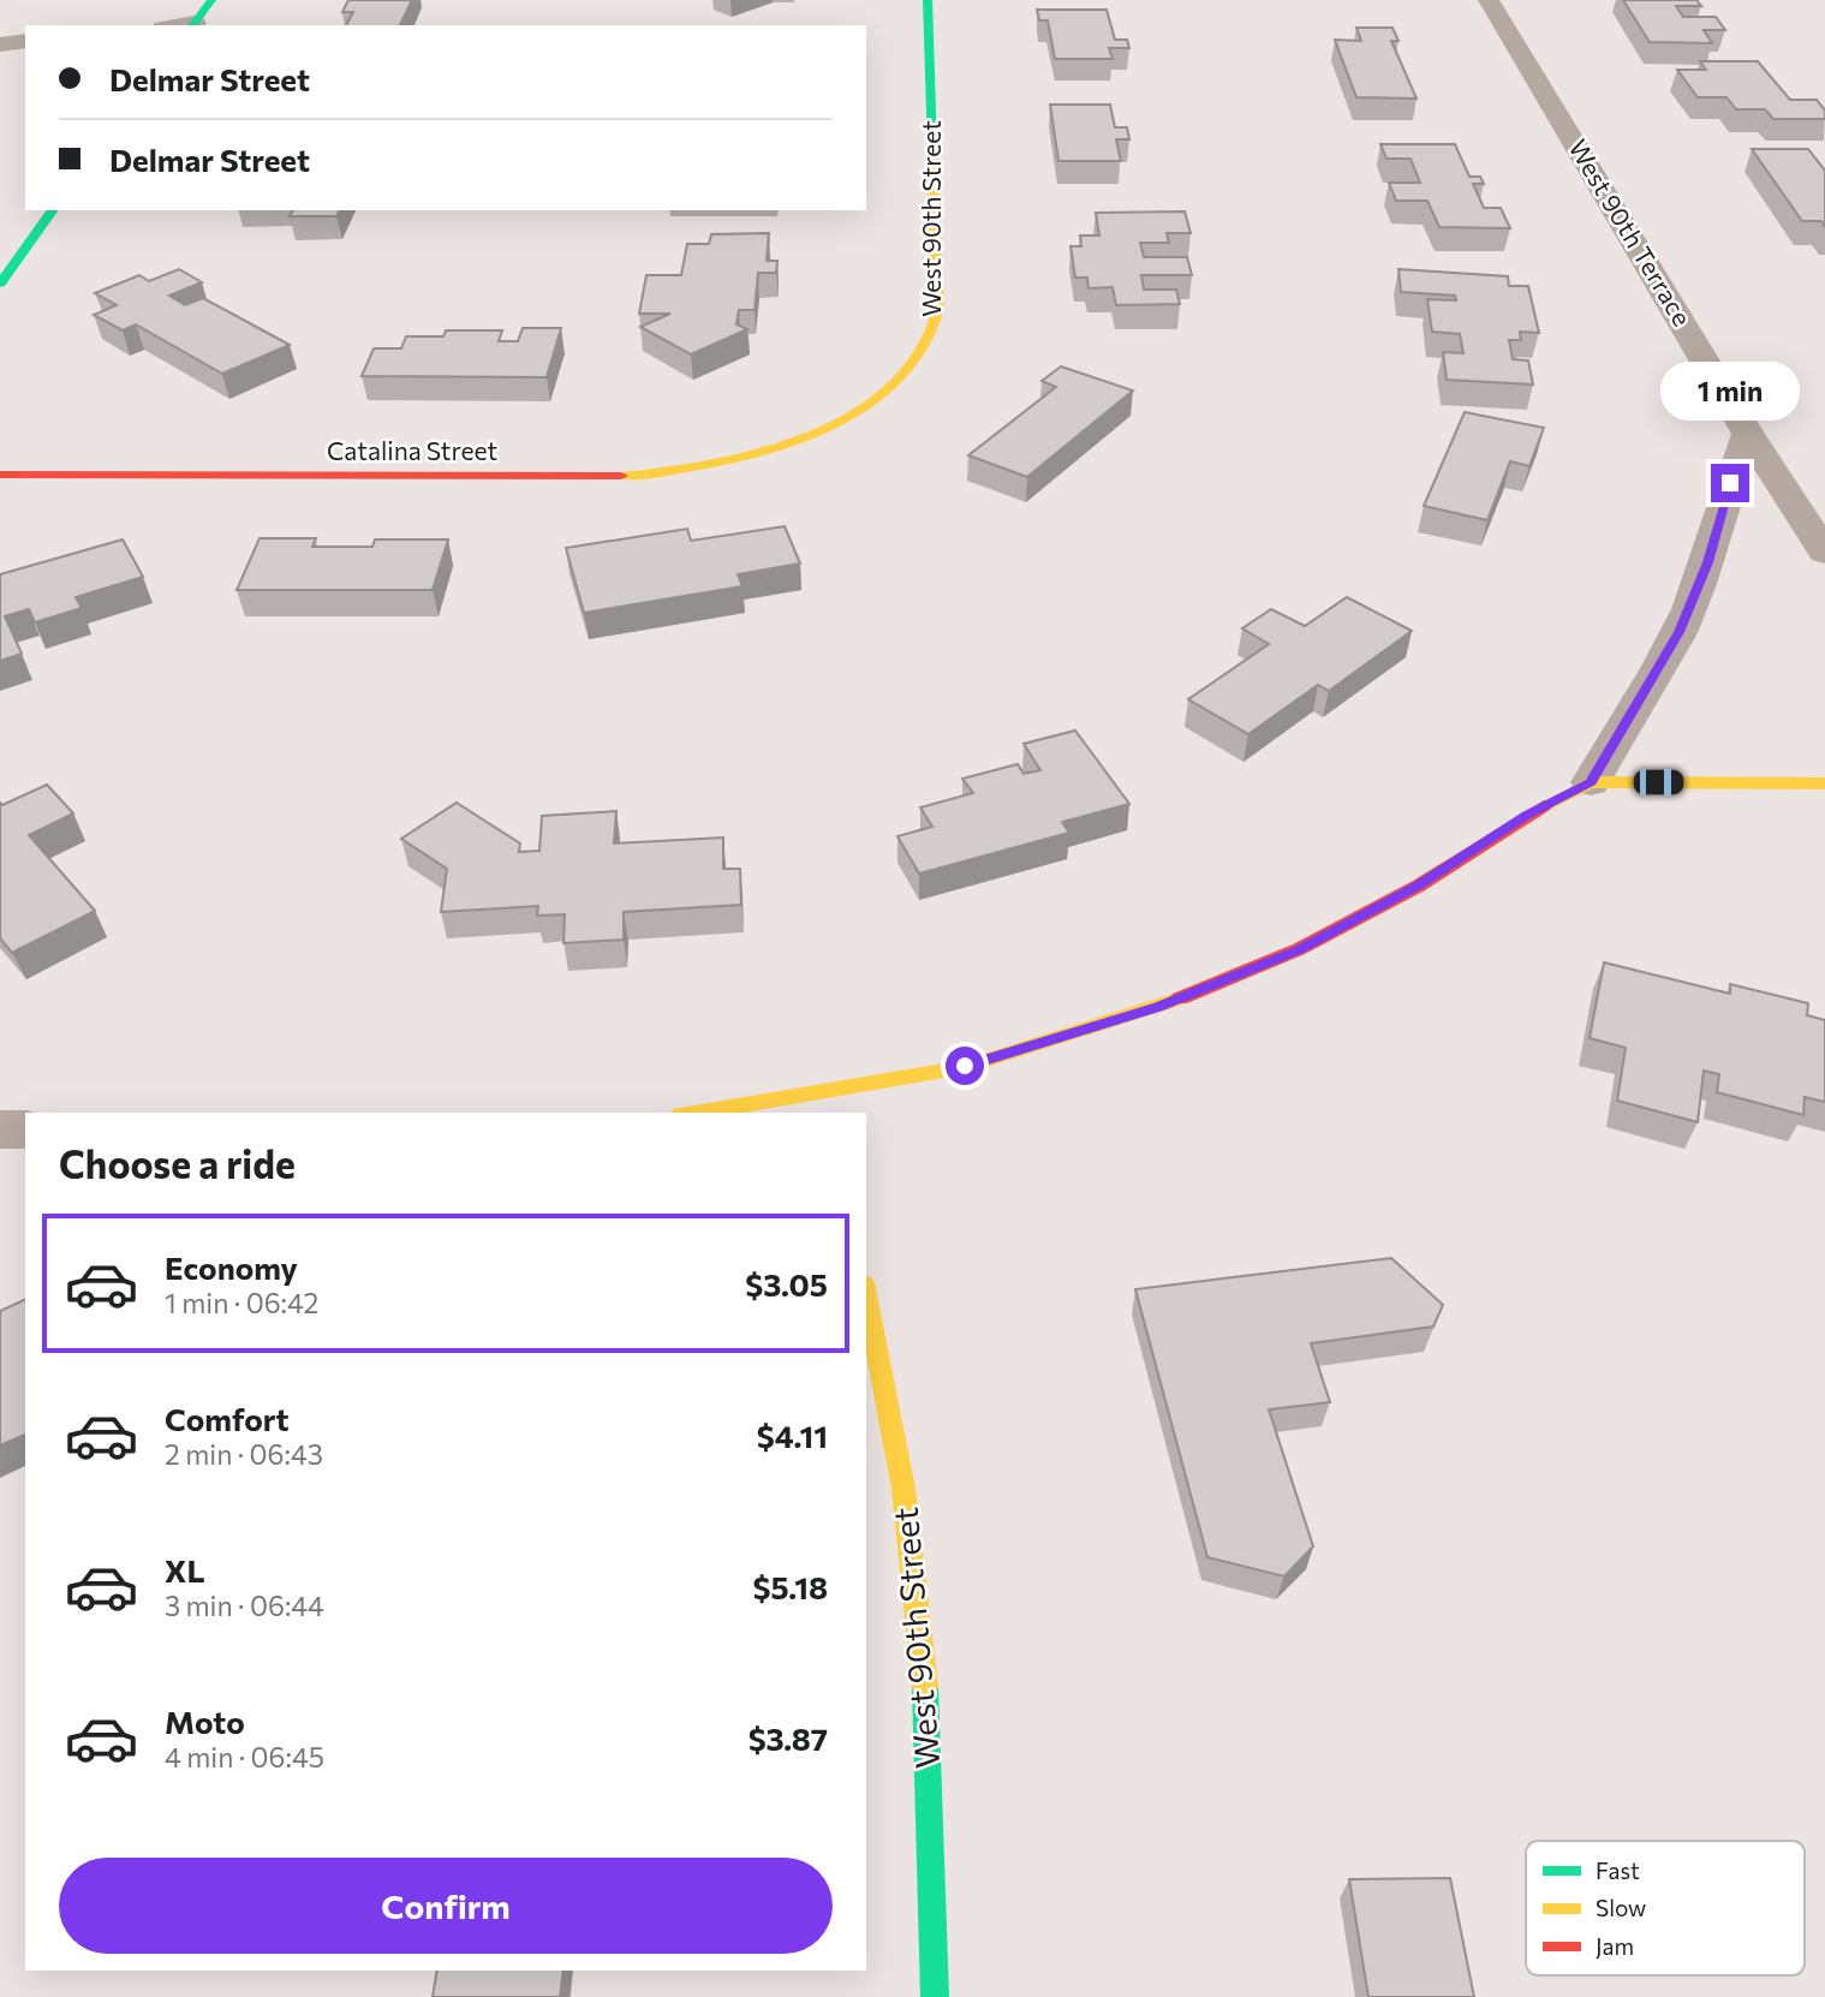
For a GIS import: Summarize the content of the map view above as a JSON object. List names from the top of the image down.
{
  "streets": {
    "street": ["West 90th Street", "West 90th Terrace", "Catalina Street"]
  },
  "crossings": [
    ["West 90th Street", "Catalina Street"]
  ],
  "legend": ["Fast", "Slow", "Jam"],
  "page": {
    "banner": ["Delmar Street", "Delmar Street"],
    "bubble": "1 min",
    "heading": "Choose a ride",
    "list": [
      {
        "name": "Economy",
        "note": "1 min · 06:42",
        "value": "$3.05"
      },
      {
        "name": "Comfort",
        "note": "2 min · 06:43",
        "value": "$4.11"
      },
      {
        "name": "XL",
        "note": "3 min · 06:44",
        "value": "$5.18"
      },
      {
        "name": "Moto",
        "note": "4 min · 06:45",
        "value": "$3.87"
      }
    ],
    "buttons": "Confirm"
  }
}
